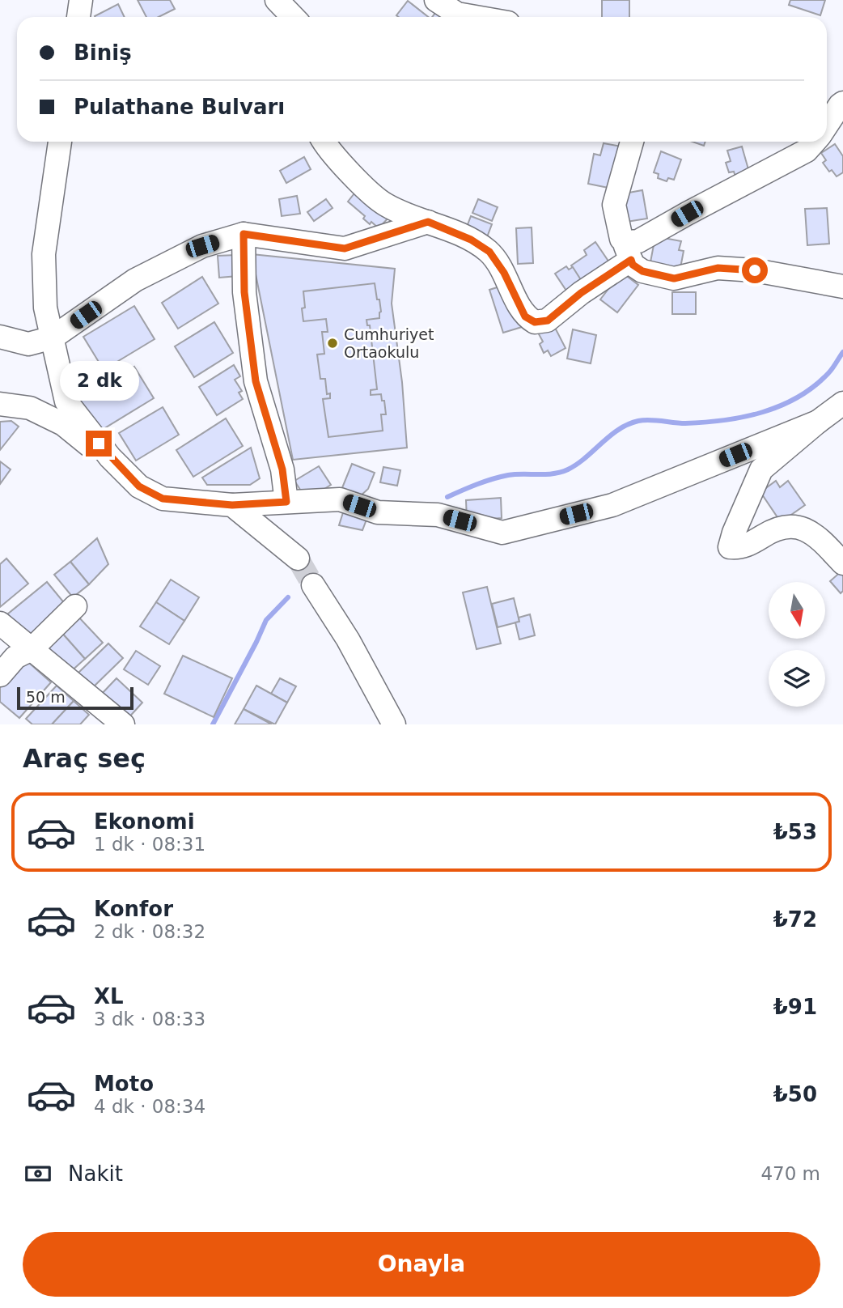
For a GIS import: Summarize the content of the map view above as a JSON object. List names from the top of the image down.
{
  "places": ["Cumhuriyet Ortaokulu"],
  "scale_bar": "50 m",
  "north": "bottom",
  "page": {
    "banner": ["Biniş", "Pulathane Bulvarı"],
    "bubble": "2 dk",
    "scale": "50 m",
    "heading": "Araç seç",
    "list": [
      {
        "name": "Ekonomi",
        "note": "1 dk · 08:31",
        "value": "₺53"
      },
      {
        "name": "Konfor",
        "note": "2 dk · 08:32",
        "value": "₺72"
      },
      {
        "name": "XL",
        "note": "3 dk · 08:33",
        "value": "₺91"
      },
      {
        "name": "Moto",
        "note": "4 dk · 08:34",
        "value": "₺50"
      }
    ],
    "pay": ["Nakit", "470 m"],
    "buttons": "Onayla"
  }
}
